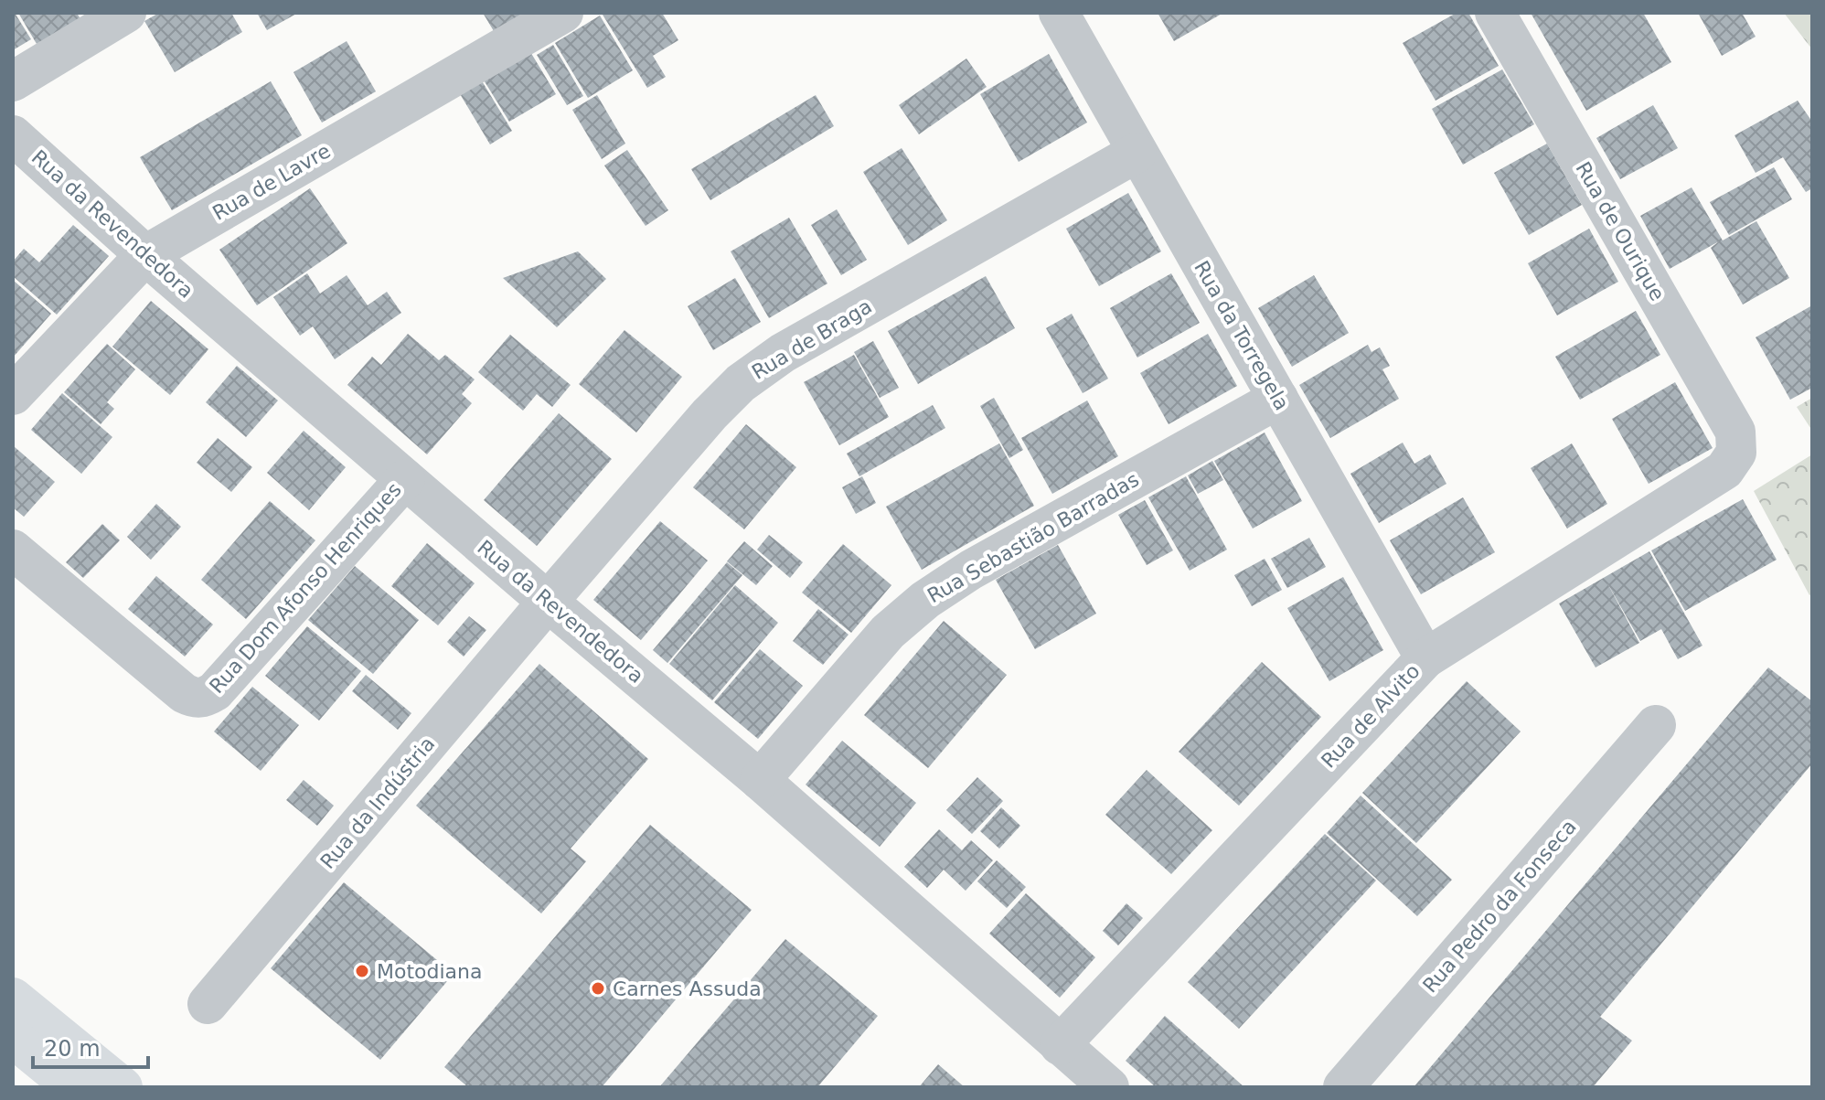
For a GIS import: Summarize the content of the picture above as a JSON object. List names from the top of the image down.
{
  "streets": {
    "street": [
      "Rua de Lavre",
      "Rua da Revendedora",
      "Rua de Ourique",
      "Rua da Torregela",
      "Rua de Braga",
      "Rua Sebastião Barradas",
      "Rua Dom Afonso Henriques",
      "Rua de Alvito",
      "Rua da Indústria",
      "Rua Pedro da Fonseca"
    ]
  },
  "crossings": [
    ["Rua de Lavre", "Rua da Revendedora"],
    ["Rua da Revendedora", "Rua de Braga"],
    ["Rua da Revendedora", "Rua Sebastião Barradas"],
    ["Rua da Revendedora", "Rua Dom Afonso Henriques"],
    ["Rua da Revendedora", "Rua de Alvito"],
    ["Rua da Revendedora", "Rua da Indústria"],
    ["Rua de Ourique", "Rua de Alvito"],
    ["Rua da Torregela", "Rua de Braga"],
    ["Rua da Torregela", "Rua Sebastião Barradas"],
    ["Rua da Torregela", "Rua de Alvito"],
    ["Rua de Braga", "Rua da Indústria"]
  ],
  "places": ["Motodiana", "Carnes Assuda"],
  "scale_bar": "20 m"
}
